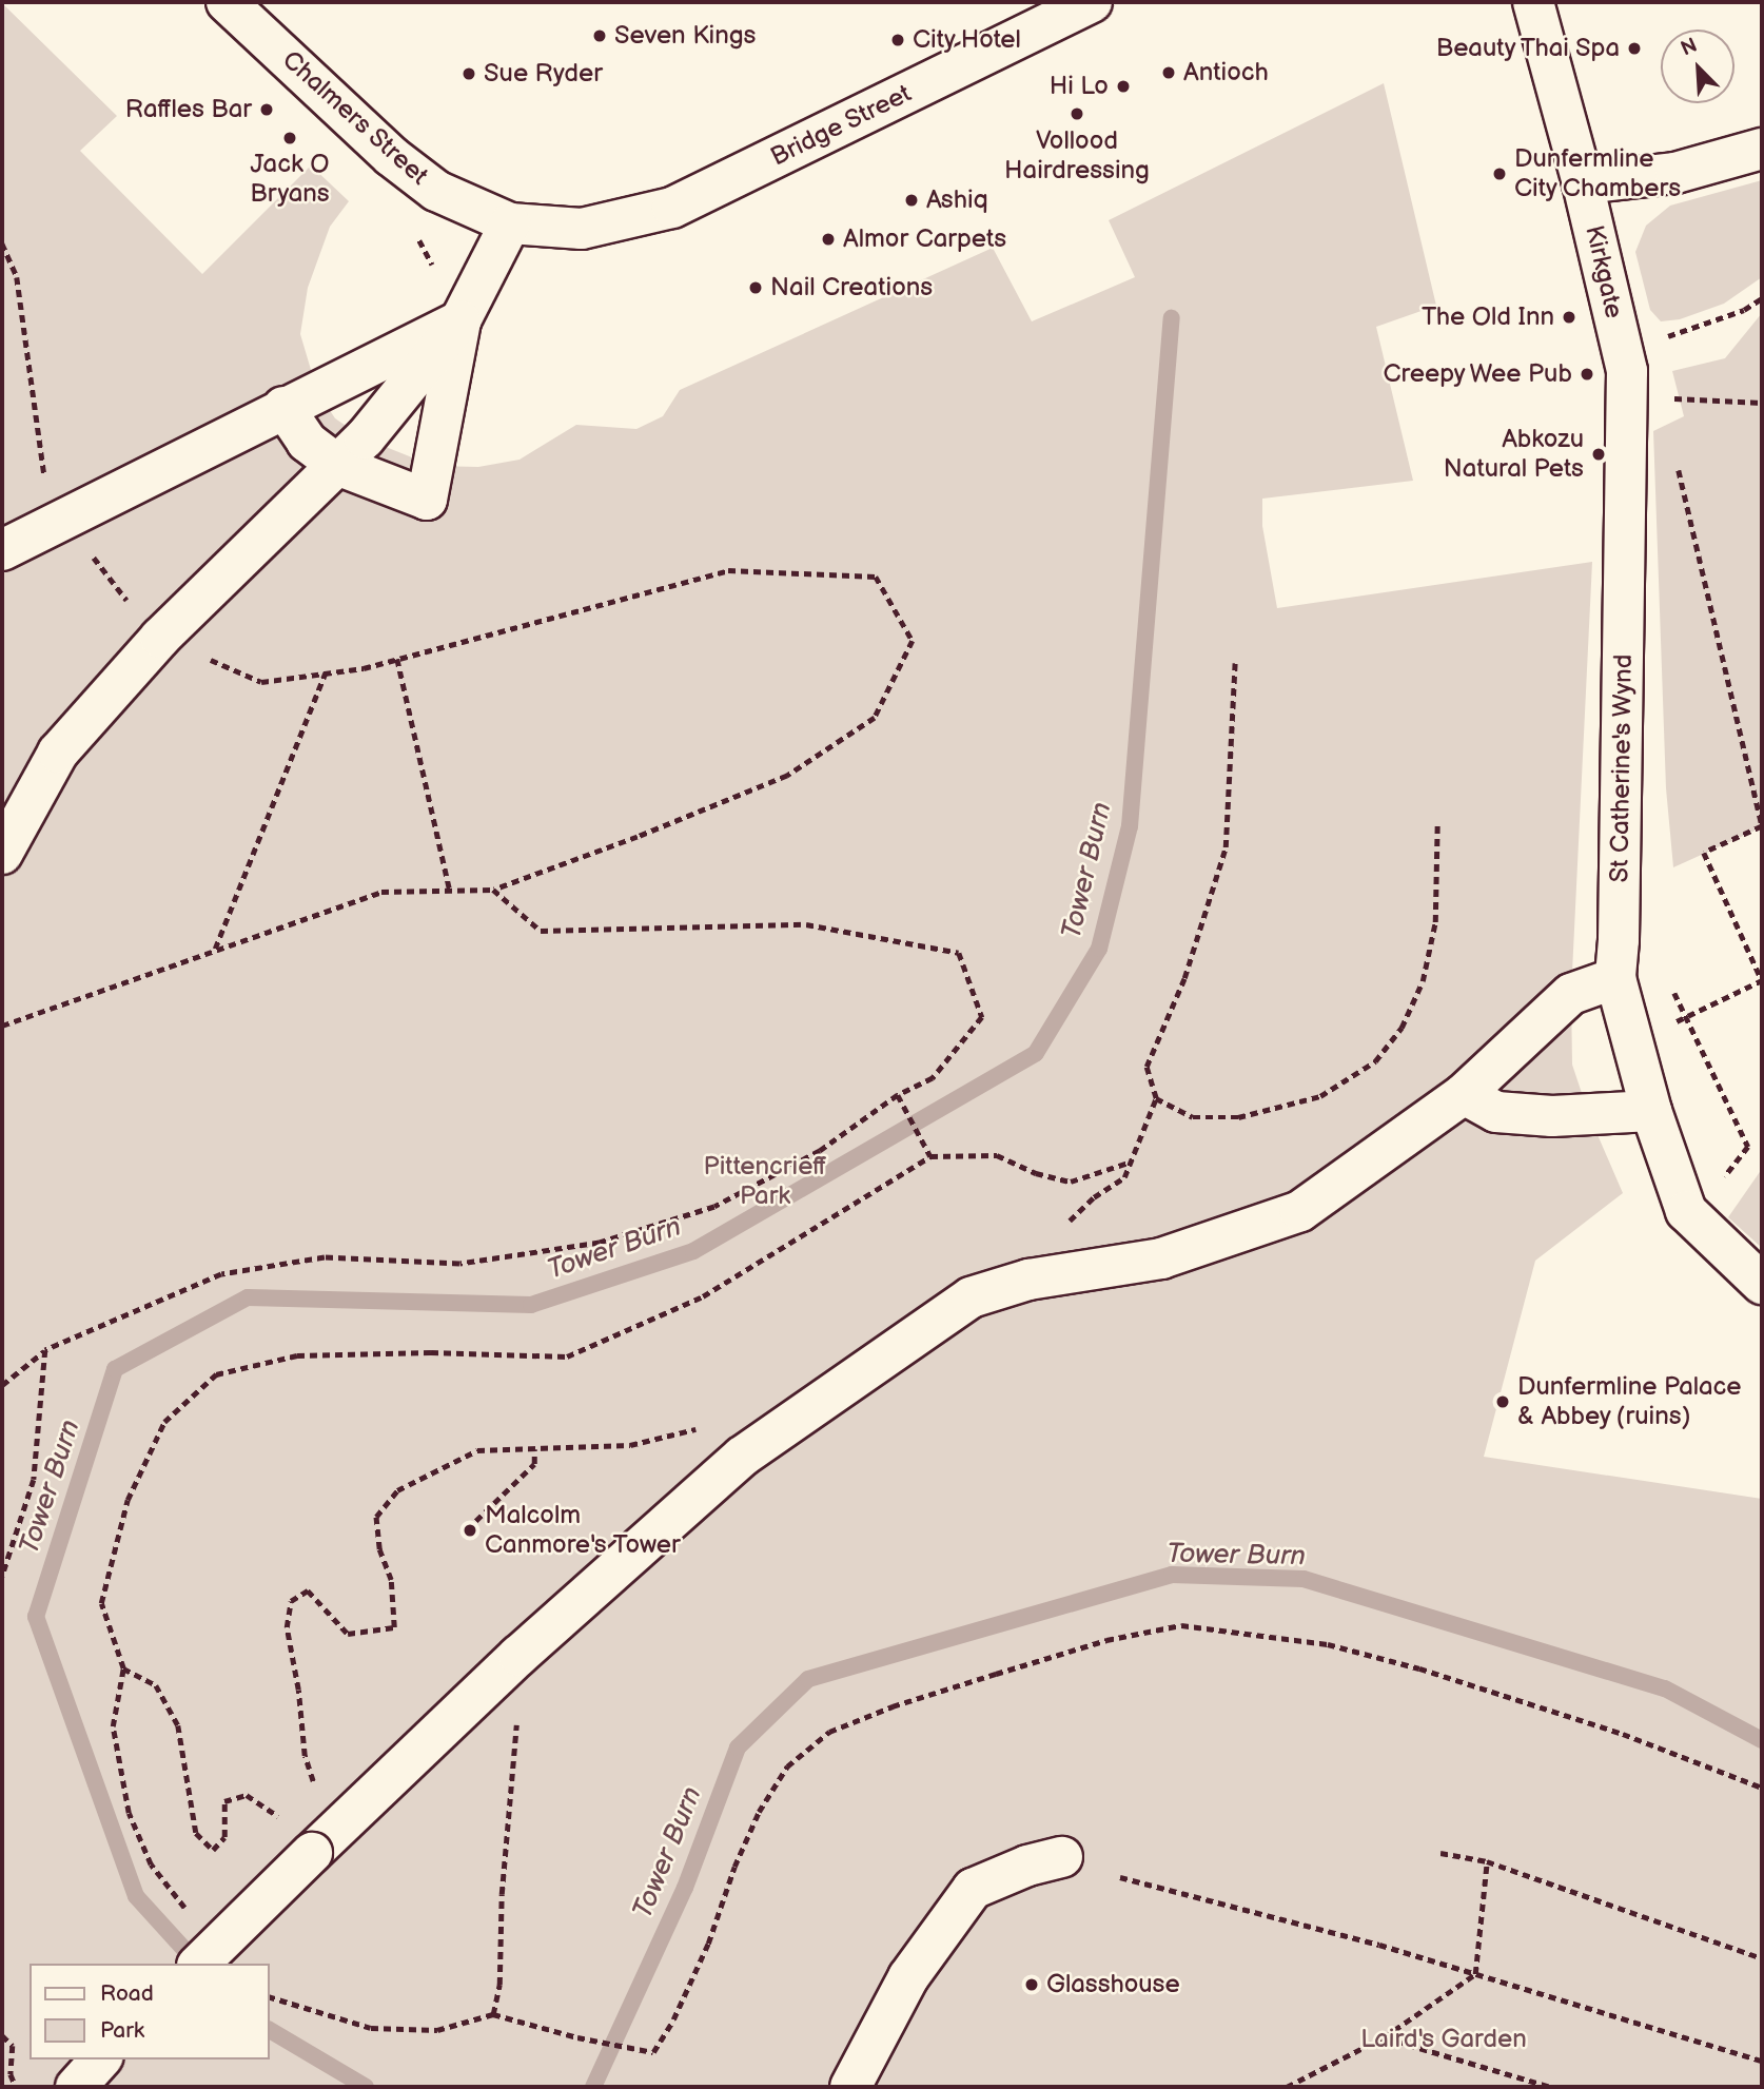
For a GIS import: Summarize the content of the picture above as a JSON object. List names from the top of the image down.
{
  "streets": {
    "street": [
      "Chalmers Street",
      "Bridge Street",
      "Kirkgate",
      "St Catherine's Wynd"
    ]
  },
  "crossings": [
    ["Chalmers Street", "Bridge Street"],
    ["Kirkgate", "St Catherine's Wynd"]
  ],
  "water": ["Tower Burn"],
  "parks": ["Pittencrieff Park", "Laird's Garden"],
  "places": [
    "Seven Kings",
    "City Hotel",
    "Beauty Thai Spa",
    "Antioch",
    "Sue Ryder",
    "Hi Lo",
    "Raffles Bar",
    "Vollood Hairdressing",
    "Jack O Bryans",
    "Dunfermline City Chambers",
    "Ashiq",
    "Almor Carpets",
    "Nail Creations",
    "The Old Inn",
    "Creepy Wee Pub",
    "Abkozu Natural Pets",
    "Dunfermline Palace & Abbey (ruins)",
    "Malcolm Canmore's Tower",
    "Glasshouse"
  ],
  "legend": ["Road", "Park"],
  "north": "top left"
}
